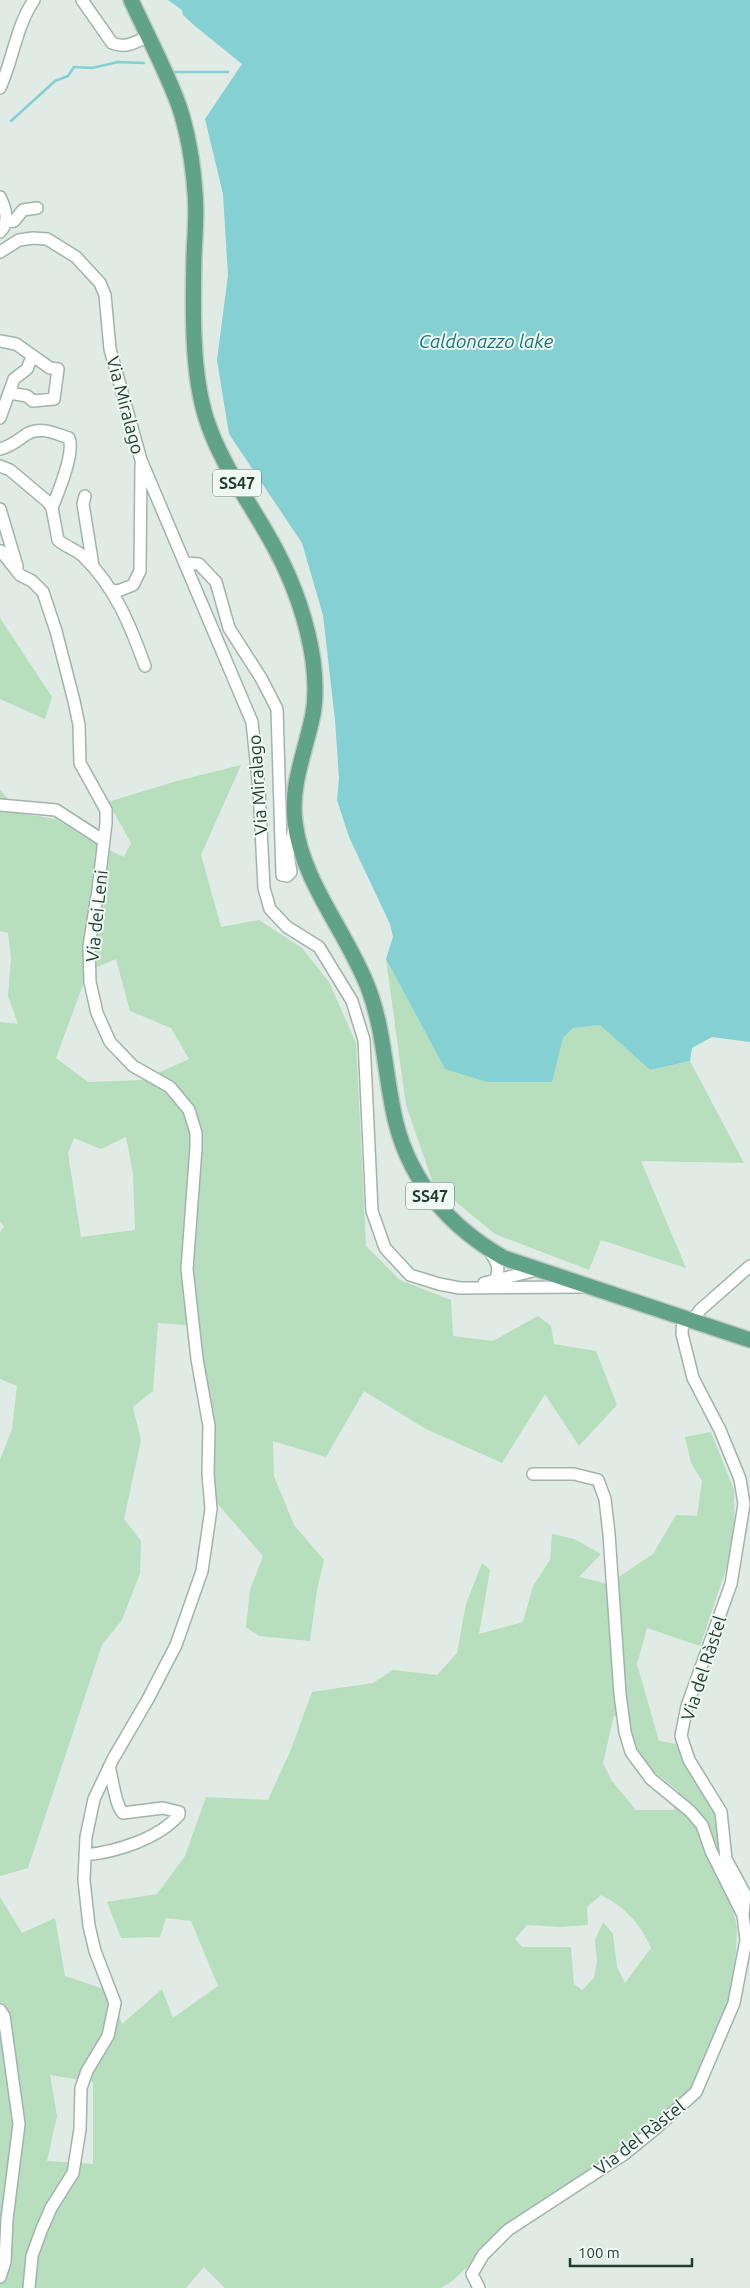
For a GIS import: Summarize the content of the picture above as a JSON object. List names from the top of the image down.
{
  "streets": {
    "main road": ["SS47"],
    "street": ["Via Miralago", "Via dei Leni", "Via del Ràstel"]
  },
  "crossings": [
    ["SS47", "Via del Ràstel"]
  ],
  "water": ["Caldonazzo lake"],
  "scale_bar": "100 m"
}
